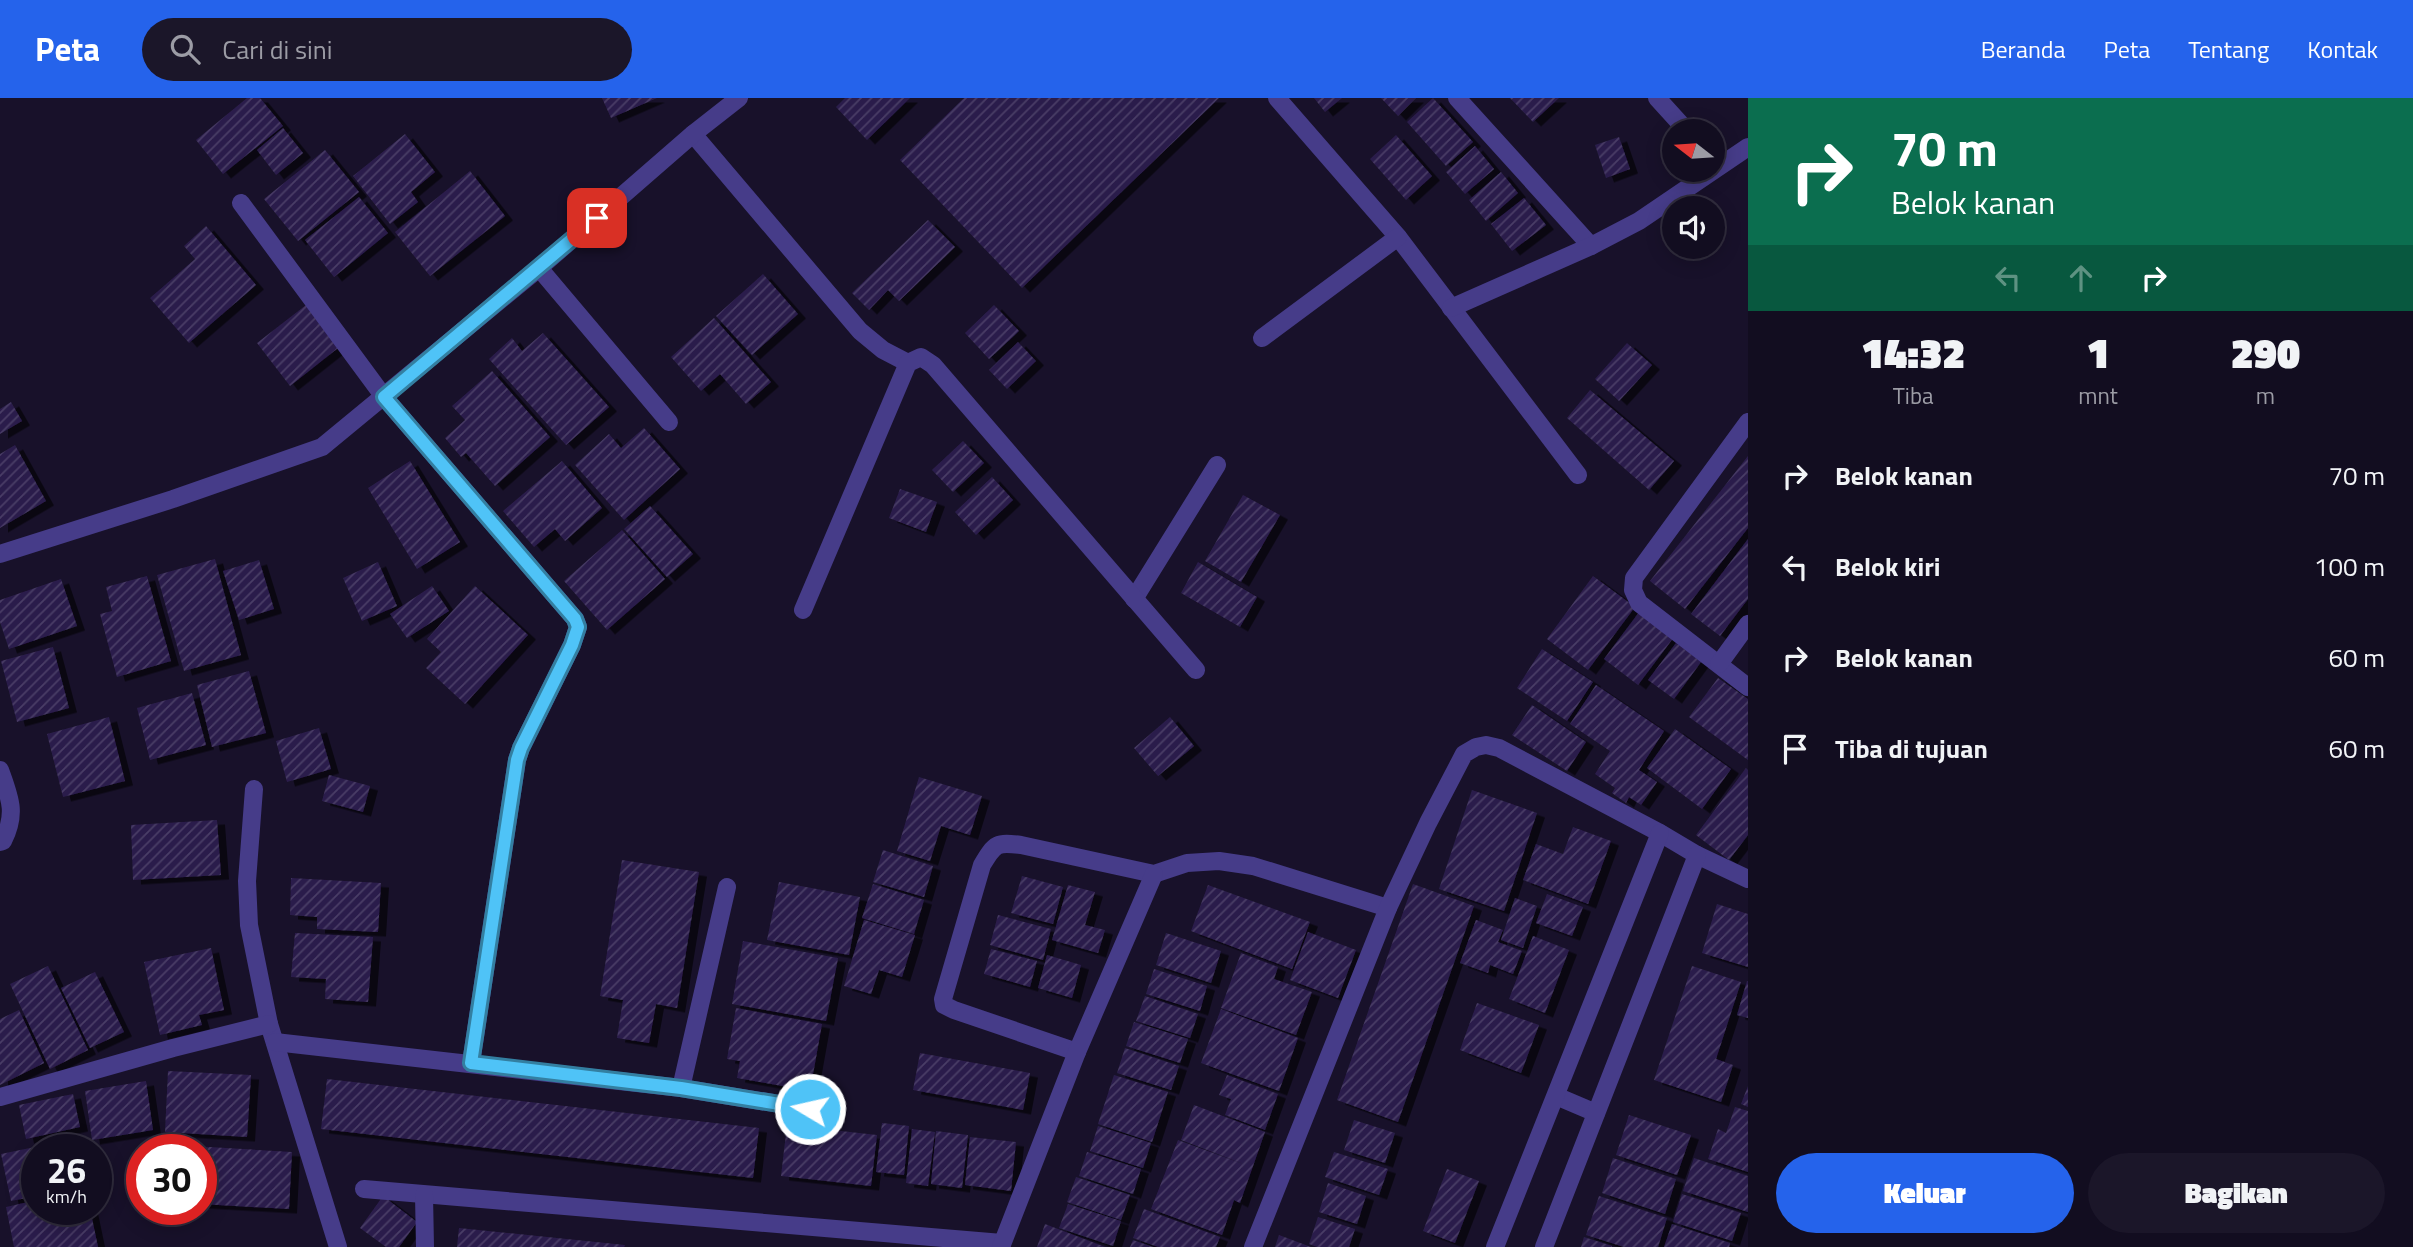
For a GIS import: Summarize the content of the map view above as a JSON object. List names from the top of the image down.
{
  "north": "left",
  "page": {
    "header": "Peta",
    "search": "Cari di sini",
    "nav": [
      "Beranda",
      "Peta",
      "Tentang",
      "Kontak"
    ],
    "turn": ["70 m", "Belok kanan"],
    "eta": [
      "14:32",
      "Tiba",
      "1",
      "mnt",
      "290",
      "m"
    ],
    "list": [
      {
        "name": "Belok kanan",
        "value": "70 m"
      },
      {
        "name": "Belok kiri",
        "value": "100 m"
      },
      {
        "name": "Belok kanan",
        "value": "60 m"
      },
      {
        "name": "Tiba di tujuan",
        "value": "60 m"
      }
    ],
    "speed": "26 km/h",
    "limit": "30",
    "buttons": ["Keluar", "Bagikan"]
  }
}
